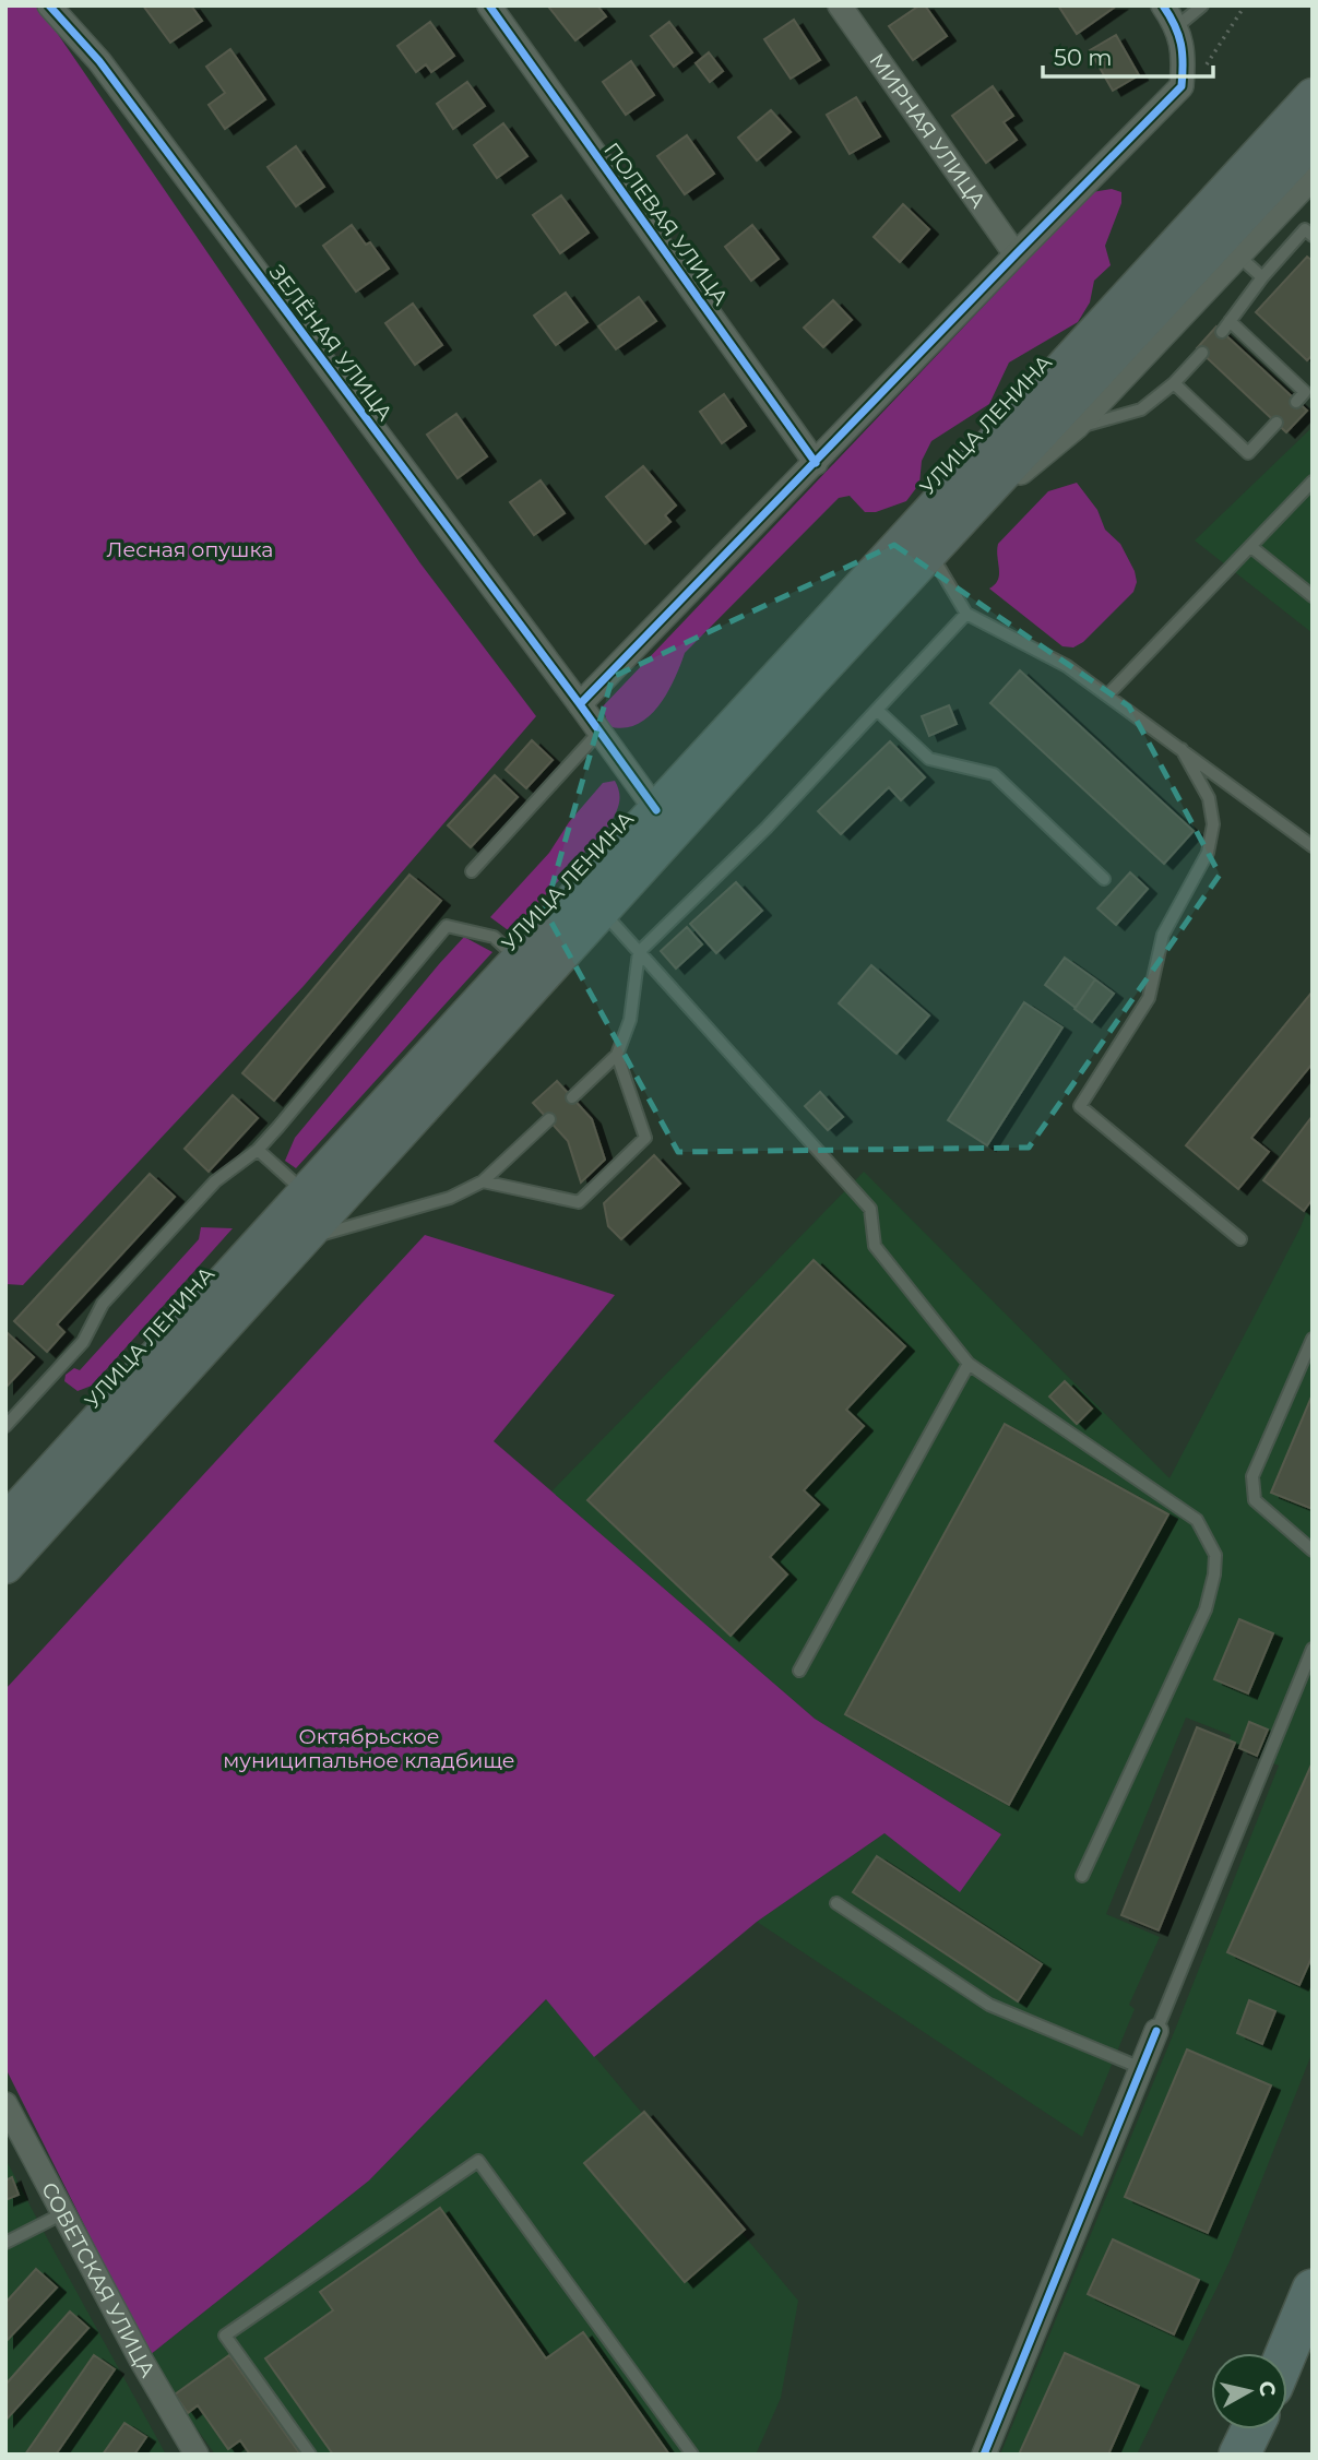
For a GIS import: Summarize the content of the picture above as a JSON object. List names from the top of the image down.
{
  "streets": {
    "main road": ["УЛИЦА ЛЕНИНА"],
    "street": [
      "МИРНАЯ УЛИЦА",
      "ПОЛЕВАЯ УЛИЦА",
      "ЗЕЛЁНАЯ УЛИЦА",
      "СОВЕТСКАЯ УЛИЦА"
    ]
  },
  "crossings": [
    ["ЗЕЛЁНАЯ УЛИЦА", "УЛИЦА ЛЕНИНА"]
  ],
  "parks": ["Лесная опушка", "Октябрьское муниципальное кладбище"],
  "scale_bar": "50 m",
  "north": "right"
}
